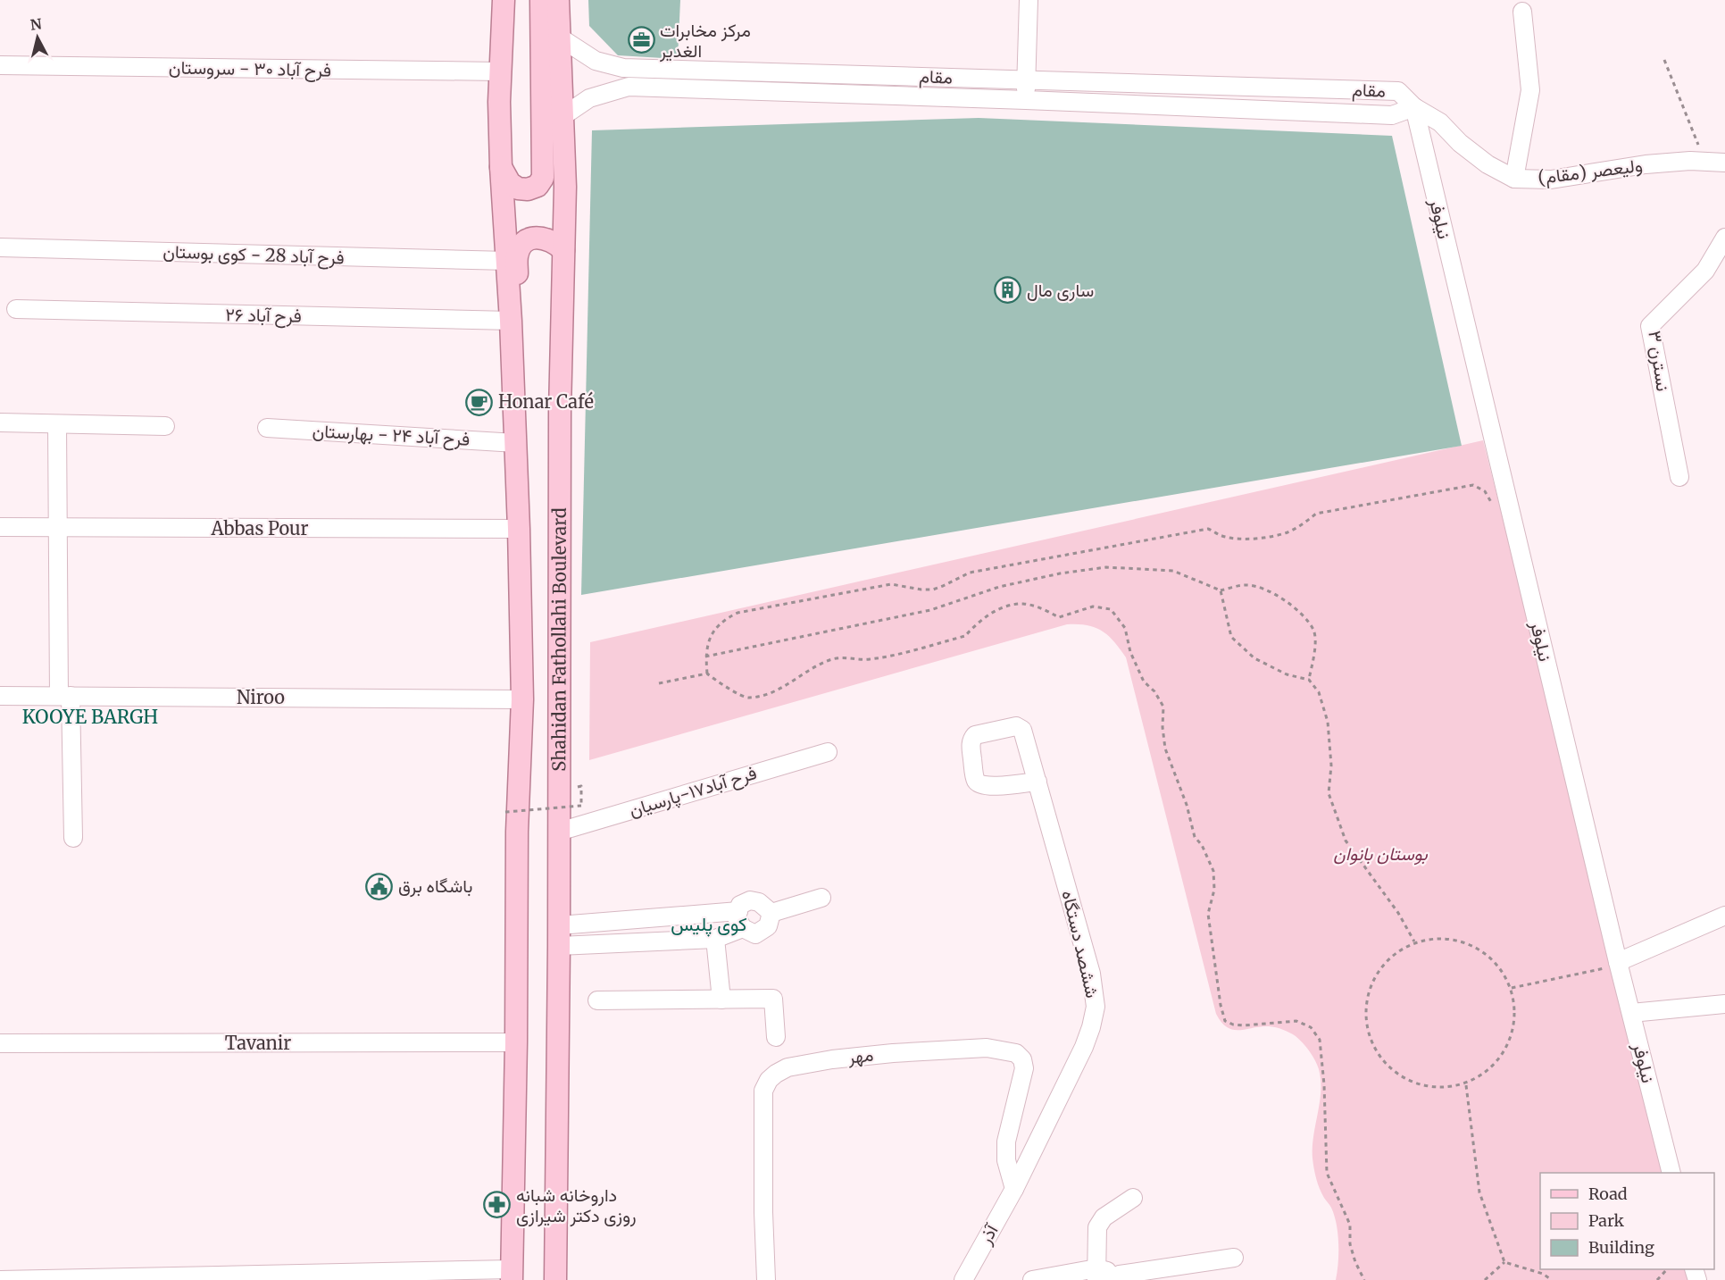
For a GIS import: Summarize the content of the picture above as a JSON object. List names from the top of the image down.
{
  "streets": {
    "main road": ["Shahidan Fathollahi Boulevard"],
    "street": [
      "فرح آباد ۳۰ - سروستان",
      "مقام",
      "ولیعصر (مقام)",
      "نیلوفر",
      "فرح آباد 28 - کوی بوستان",
      "فرح آباد ۲۶",
      "نسترن ۳",
      "فرح آباد ۲۴ - بهارستان",
      "Abbas Pour",
      "Niroo",
      "فرح آباد۱۷-پارسیان",
      "ششصد دستگاه",
      "Tavanir",
      "مهر",
      "آذر"
    ]
  },
  "crossings": [
    ["مقام", "ولیعصر (مقام)"],
    ["مقام", "نیلوفر"],
    ["مقام", "Shahidan Fathollahi Boulevard"],
    ["ولیعصر (مقام)", "نیلوفر"],
    ["Shahidan Fathollahi Boulevard", "فرح آباد۱۷-پارسیان"],
    ["ششصد دستگاه", "مهر"],
    ["ششصد دستگاه", "آذر"],
    ["مهر", "آذر"]
  ],
  "districts": ["KOOYE BARGH", "کوی پلیس"],
  "parks": ["بوستان بانوان"],
  "places": {
    "office": ["مرکز مخابرات الغدیر"],
    "building": ["ساری مال"],
    "cafe": ["Honar Café"],
    "public building": ["باشگاه برق"],
    "pharmacy": ["داروخانه شبانه روزی دکتر شیرازی"]
  },
  "legend": ["Road", "Park", "Building"],
  "north": "top"
}
